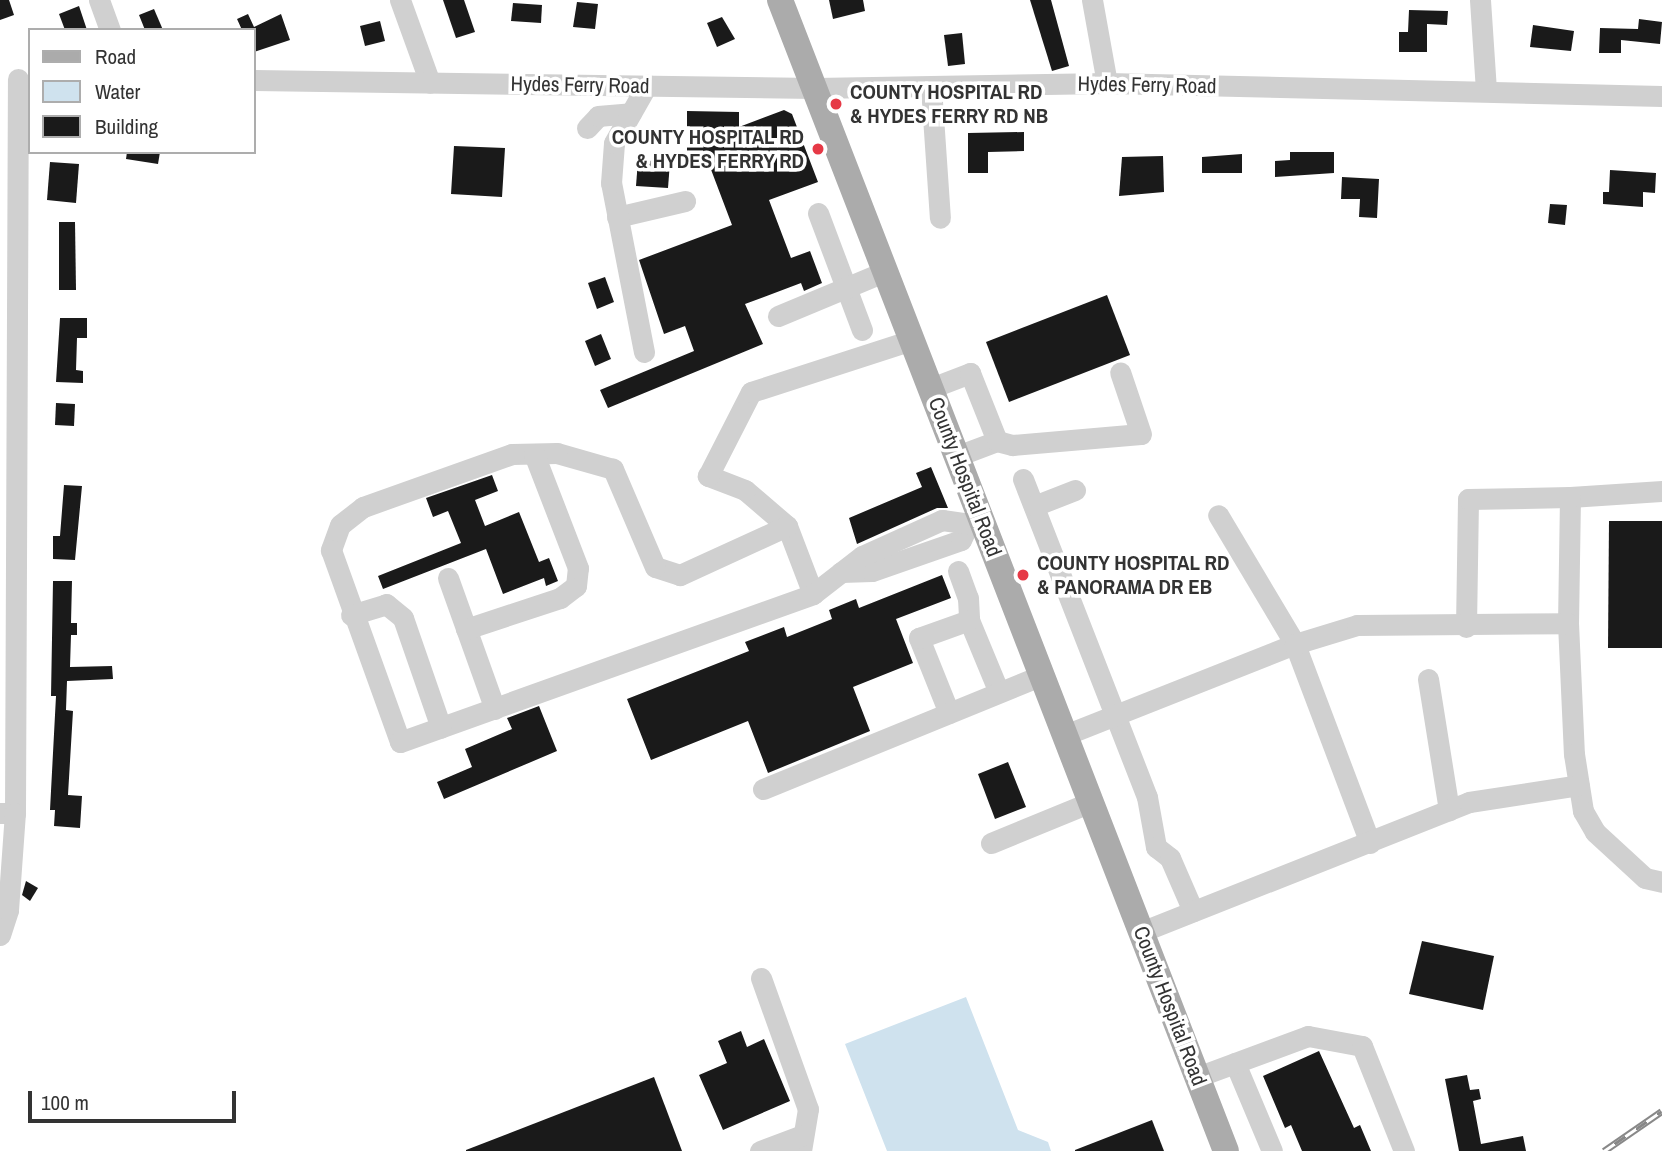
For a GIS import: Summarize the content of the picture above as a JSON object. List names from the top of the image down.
{
  "streets": {
    "main road": ["County Hospital Road"],
    "street": ["Hydes Ferry Road"]
  },
  "crossings": [
    ["Hydes Ferry Road", "County Hospital Road"]
  ],
  "places": ["COUNTY HOSPITAL RD & HYDES FERRY RD NB", "COUNTY HOSPITAL RD & HYDES FERRY RD", "COUNTY HOSPITAL RD & PANORAMA DR EB"],
  "legend": ["Road", "Water", "Building"],
  "scale_bar": "100 m"
}
